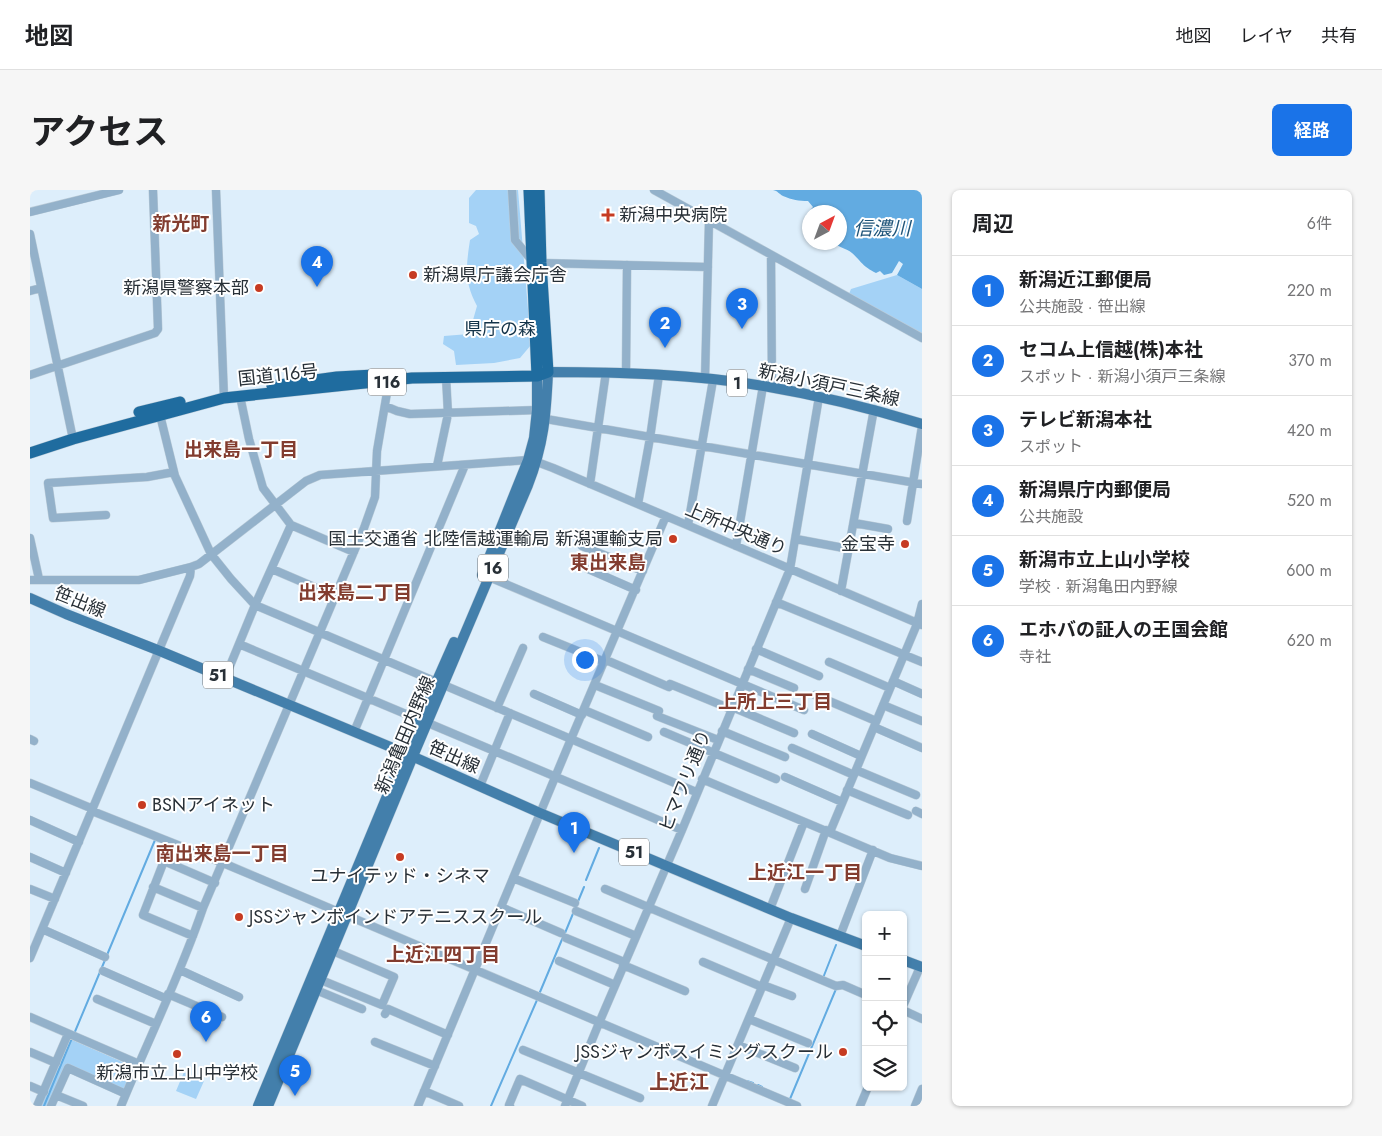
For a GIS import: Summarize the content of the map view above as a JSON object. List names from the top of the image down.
{
  "streets": {
    "highway": ["国道116号", "116"],
    "main road": [
      "1",
      "新潟小須戸三条線",
      "16",
      "笹出線",
      "51",
      "新潟亀田内野線"
    ],
    "street": ["上所中央通り", "ヒマワリ通り"]
  },
  "crossings": [
    ["国道116号", "新潟小須戸三条線"],
    ["国道116号", "新潟亀田内野線"],
    ["新潟小須戸三条線", "新潟亀田内野線"],
    ["新潟小須戸三条線", "ヒマワリ通り"],
    ["上所中央通り", "新潟亀田内野線"],
    ["上所中央通り", "ヒマワリ通り"],
    ["笹出線", "新潟亀田内野線"],
    ["笹出線", "ヒマワリ通り"]
  ],
  "districts": [
    "新光町",
    "出来島一丁目",
    "東出来島",
    "出来島二丁目",
    "上所上三丁目",
    "南出来島一丁目",
    "上近江一丁目",
    "上近江四丁目",
    "上近江"
  ],
  "water": ["信濃川"],
  "parks": ["県庁の森"],
  "places": {
    "health": ["新潟中央病院"],
    "other": [
      "新潟県庁議会庁舎",
      "新潟県警察本部",
      "国土交通省 北陸信越運輸局 新潟運輸支局",
      "金宝寺",
      "BSNアイネット",
      "ユナイテッド・シネマ",
      "JSSジャンボインドアテニススクール",
      "JSSジャンボスイミングスクール",
      "新潟市立上山中学校"
    ]
  },
  "north": "top right",
  "page": {
    "header": "地図",
    "nav": ["地図", "レイヤ", "共有"],
    "title": "アクセス",
    "buttons": "経路",
    "heading": ["周辺", "6件"],
    "pins": [
      "4",
      "3",
      "2",
      "1",
      "6",
      "5"
    ],
    "list": [
      {
        "mark": "1",
        "name": "新潟近江郵便局",
        "note": "公共施設 · 笹出線",
        "value": "220 m"
      },
      {
        "mark": "2",
        "name": "セコム上信越(株)本社",
        "note": "スポット · 新潟小須戸三条線",
        "value": "370 m"
      },
      {
        "mark": "3",
        "name": "テレビ新潟本社",
        "note": "スポット",
        "value": "420 m"
      },
      {
        "mark": "4",
        "name": "新潟県庁内郵便局",
        "note": "公共施設",
        "value": "520 m"
      },
      {
        "mark": "5",
        "name": "新潟市立上山小学校",
        "note": "学校 · 新潟亀田内野線",
        "value": "600 m"
      },
      {
        "mark": "6",
        "name": "エホバの証人の王国会館",
        "note": "寺社",
        "value": "620 m"
      }
    ],
    "map_buttons": ["+", "−"]
  }
}
